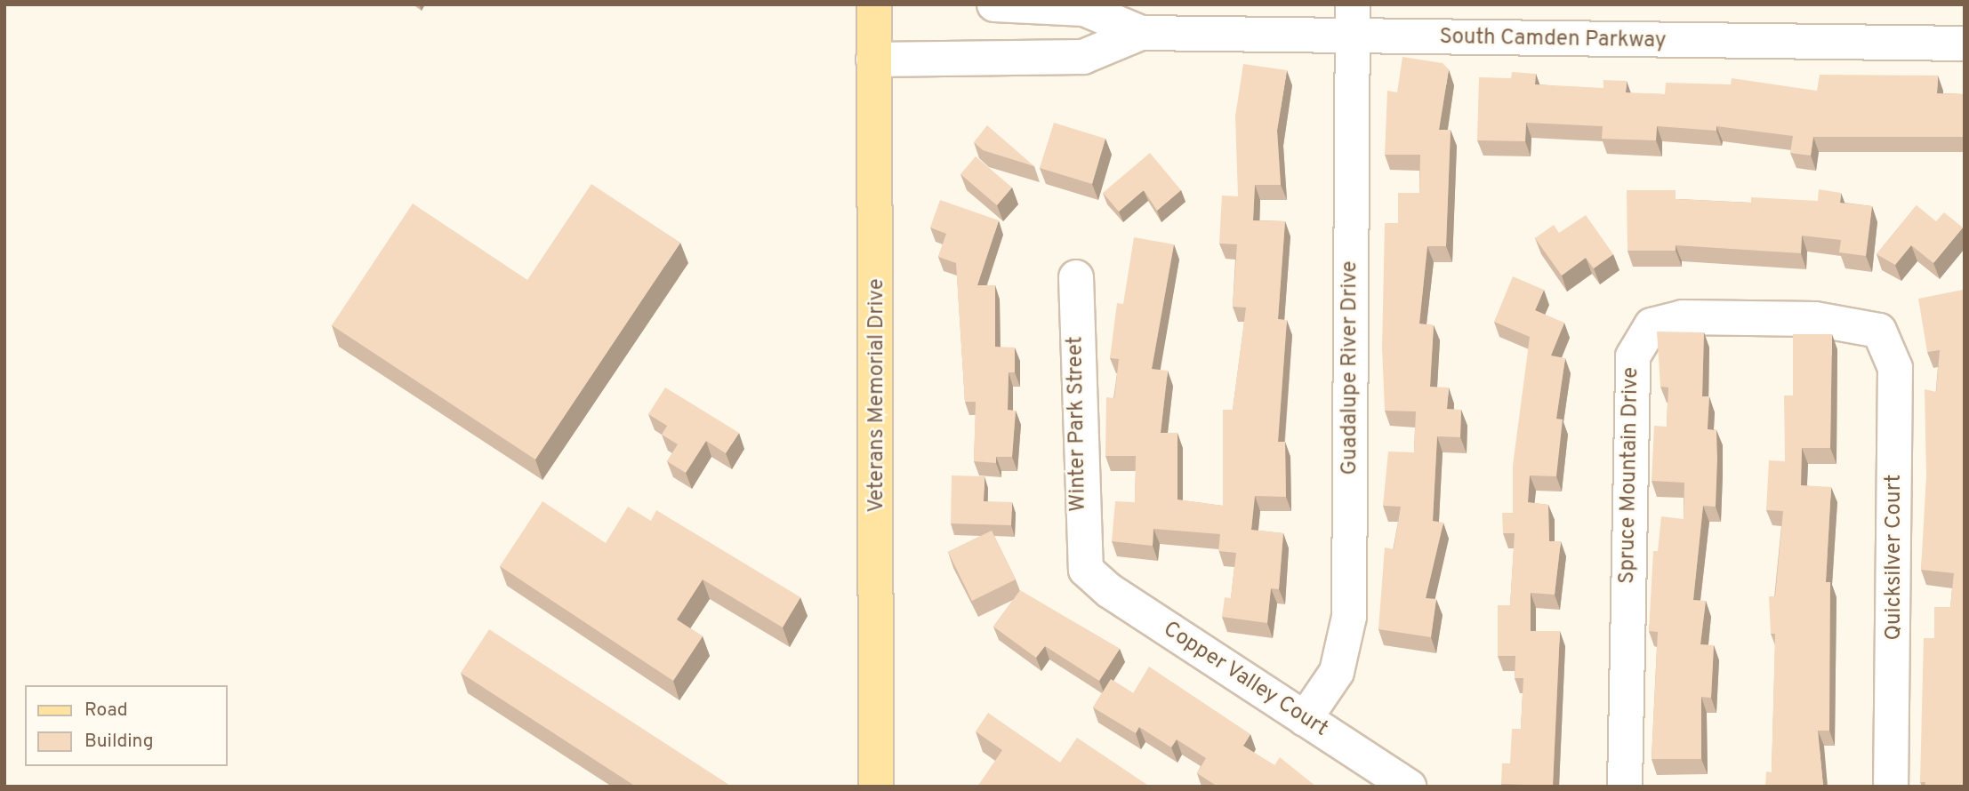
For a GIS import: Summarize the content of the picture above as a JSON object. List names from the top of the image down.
{
  "streets": {
    "main road": ["Veterans Memorial Drive"],
    "street": [
      "South Camden Parkway",
      "Guadalupe River Drive",
      "Winter Park Street",
      "Spruce Mountain Drive",
      "Quicksilver Court",
      "Copper Valley Court"
    ]
  },
  "crossings": [
    ["South Camden Parkway", "Guadalupe River Drive"],
    ["South Camden Parkway", "Veterans Memorial Drive"],
    ["Guadalupe River Drive", "Copper Valley Court"],
    ["Winter Park Street", "Copper Valley Court"],
    ["Spruce Mountain Drive", "Quicksilver Court"]
  ],
  "legend": ["Road", "Building"]
}
